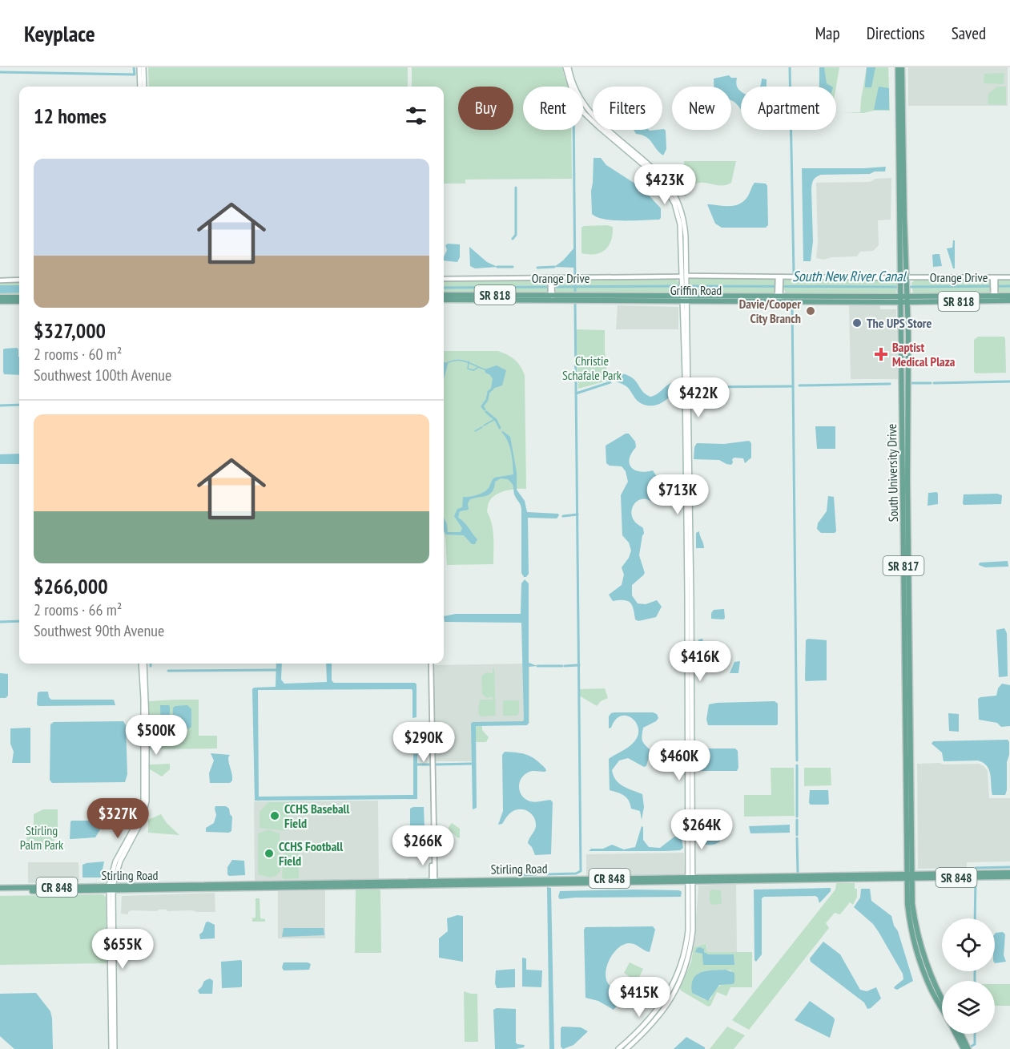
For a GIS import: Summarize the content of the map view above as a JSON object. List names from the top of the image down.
{
  "streets": {
    "main road": [
      "Griffin Road",
      "SR 818",
      "South University Drive",
      "SR 817",
      "Stirling Road",
      "SR 848",
      "CR 848"
    ],
    "street": ["Orange Drive"]
  },
  "crossings": [
    ["Orange Drive", "South University Drive"],
    ["Griffin Road", "South University Drive"],
    ["South University Drive", "SR 817"],
    ["SR 817", "Stirling Road"]
  ],
  "water": ["South New River Canal"],
  "parks": ["Christie Schafale Park", "Stirling Palm Park"],
  "places": {
    "other": [
      "Davie/Cooper City Branch",
      "The UPS Store",
      "CCHS Baseball Field",
      "CCHS Football Field"
    ],
    "health": ["Baptist Medical Plaza"]
  },
  "page": {
    "header": "Keyplace",
    "nav": ["Map", "Directions", "Saved"],
    "chip": [
      "Buy",
      "Rent",
      "Filters",
      "New",
      "Apartment"
    ],
    "heading": "12 homes",
    "list": [
      {
        "name": "$327,000",
        "note": "2 rooms · 60 m² · Southwest 100th Avenue"
      },
      {
        "name": "$266,000",
        "note": "2 rooms · 66 m² · Southwest 90th Avenue"
      }
    ],
    "price": [
      "$423K",
      "$422K",
      "$713K",
      "$416K",
      "$500K",
      "$290K",
      "$460K",
      "$327K",
      "$264K",
      "$266K",
      "$655K",
      "$415K"
    ]
  }
}
